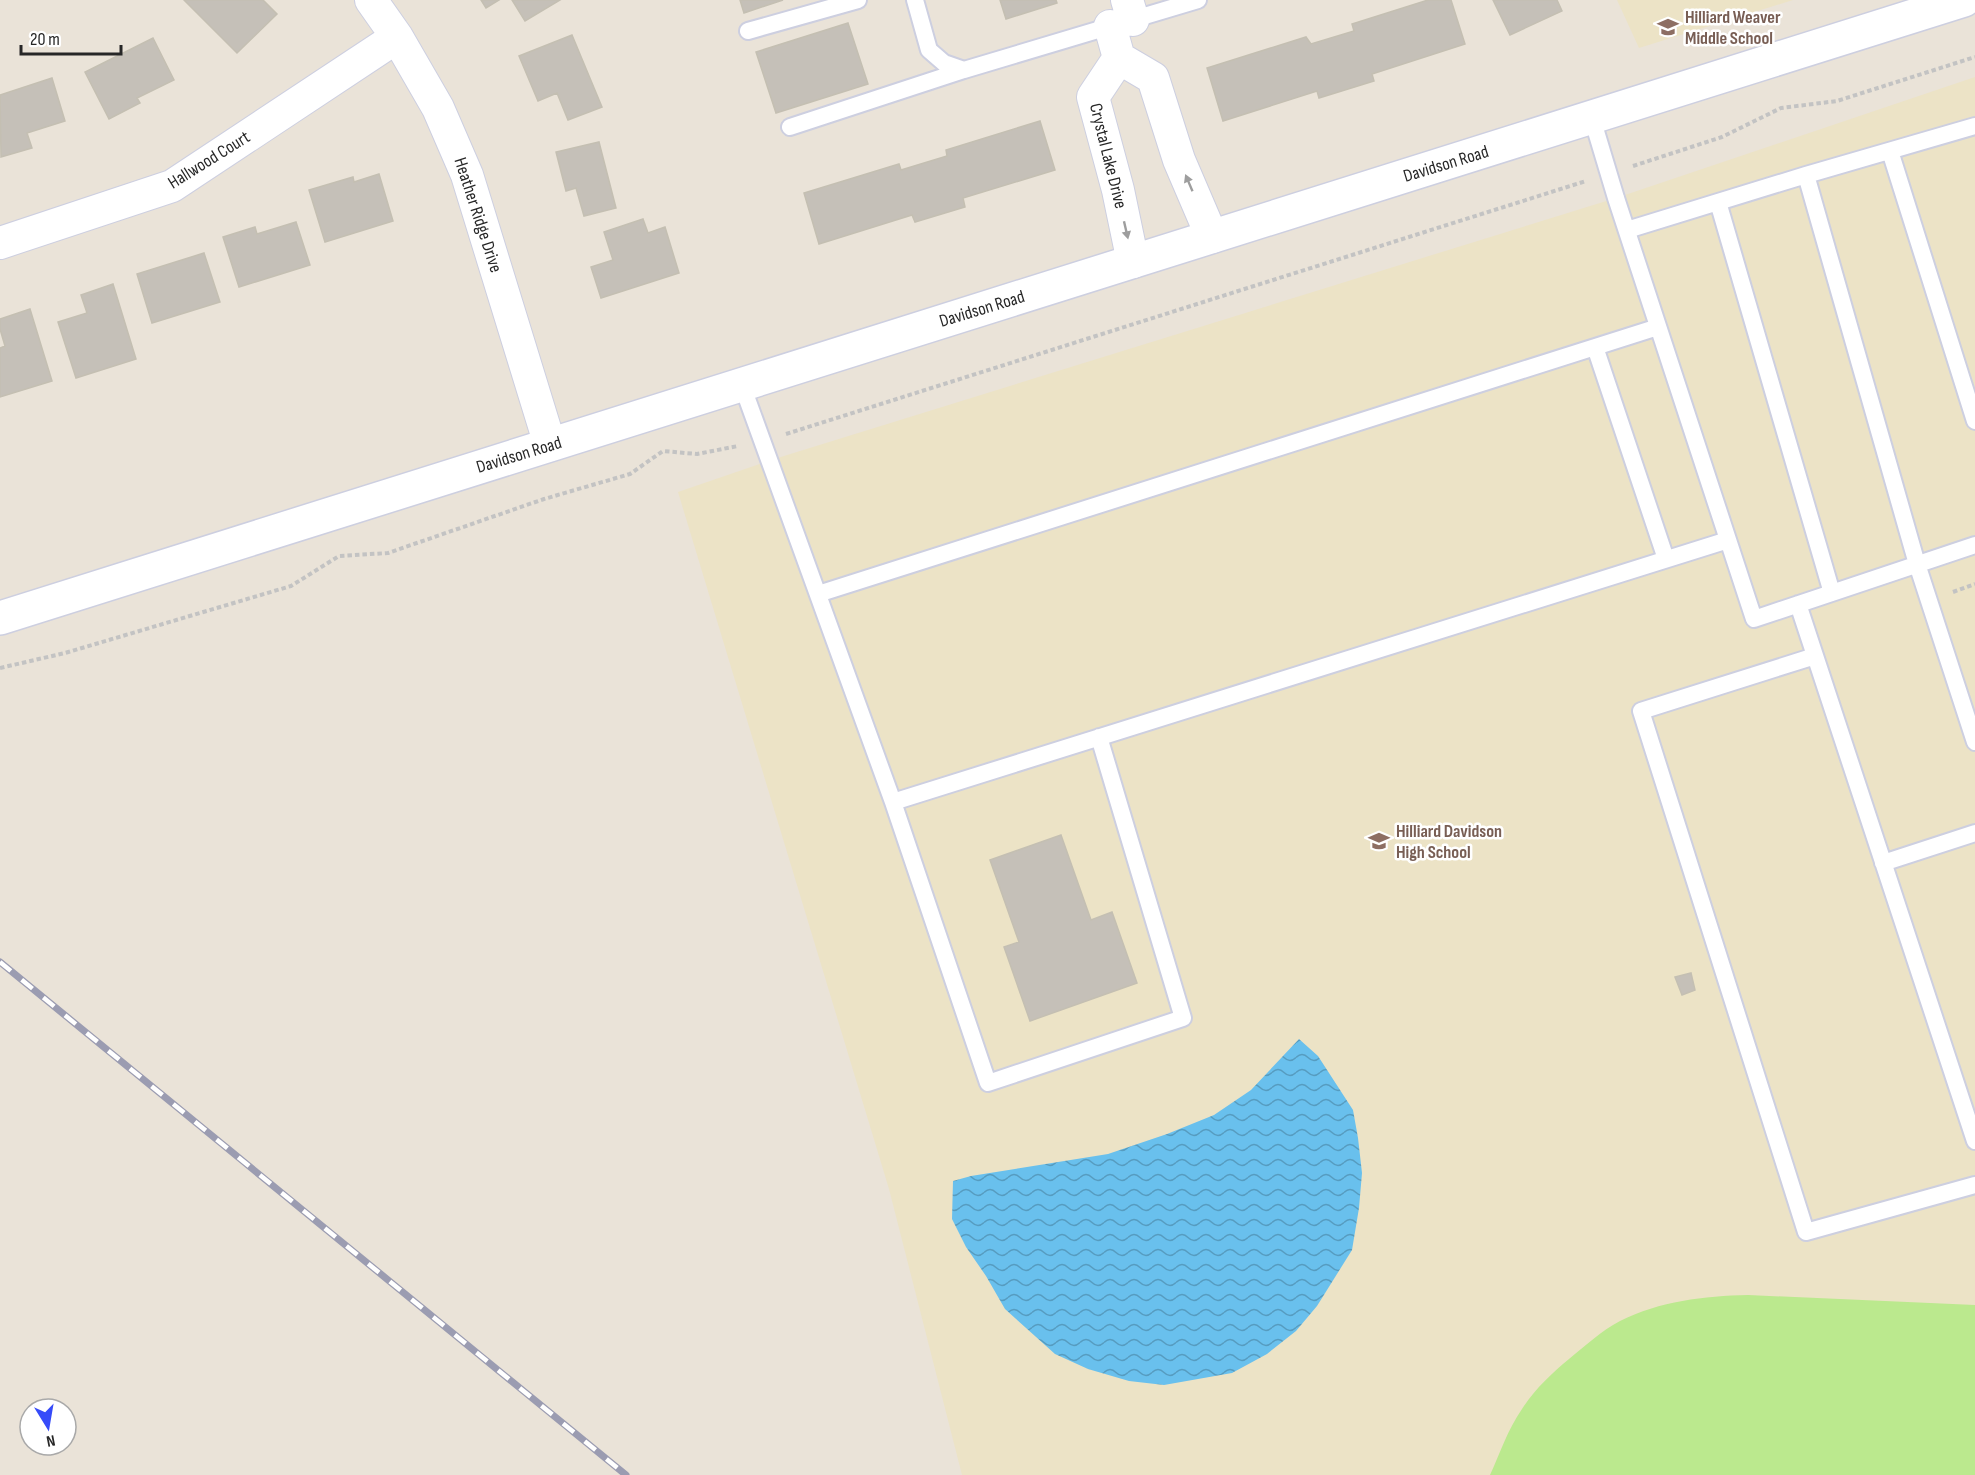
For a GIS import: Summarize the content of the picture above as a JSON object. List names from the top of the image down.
{
  "streets": {
    "main road": ["Davidson Road"],
    "street": ["Crystal Lake Drive", "Hallwood Court", "Heather Ridge Drive"]
  },
  "crossings": [
    ["Crystal Lake Drive", "Davidson Road"],
    ["Hallwood Court", "Heather Ridge Drive"],
    ["Davidson Road", "Heather Ridge Drive"]
  ],
  "one_way": ["Crystal Lake Drive"],
  "places": {
    "school or university": ["Hilliard Weaver Middle School", "Hilliard Davidson High School"]
  },
  "scale_bar": "20 m",
  "north": "bottom"
}
